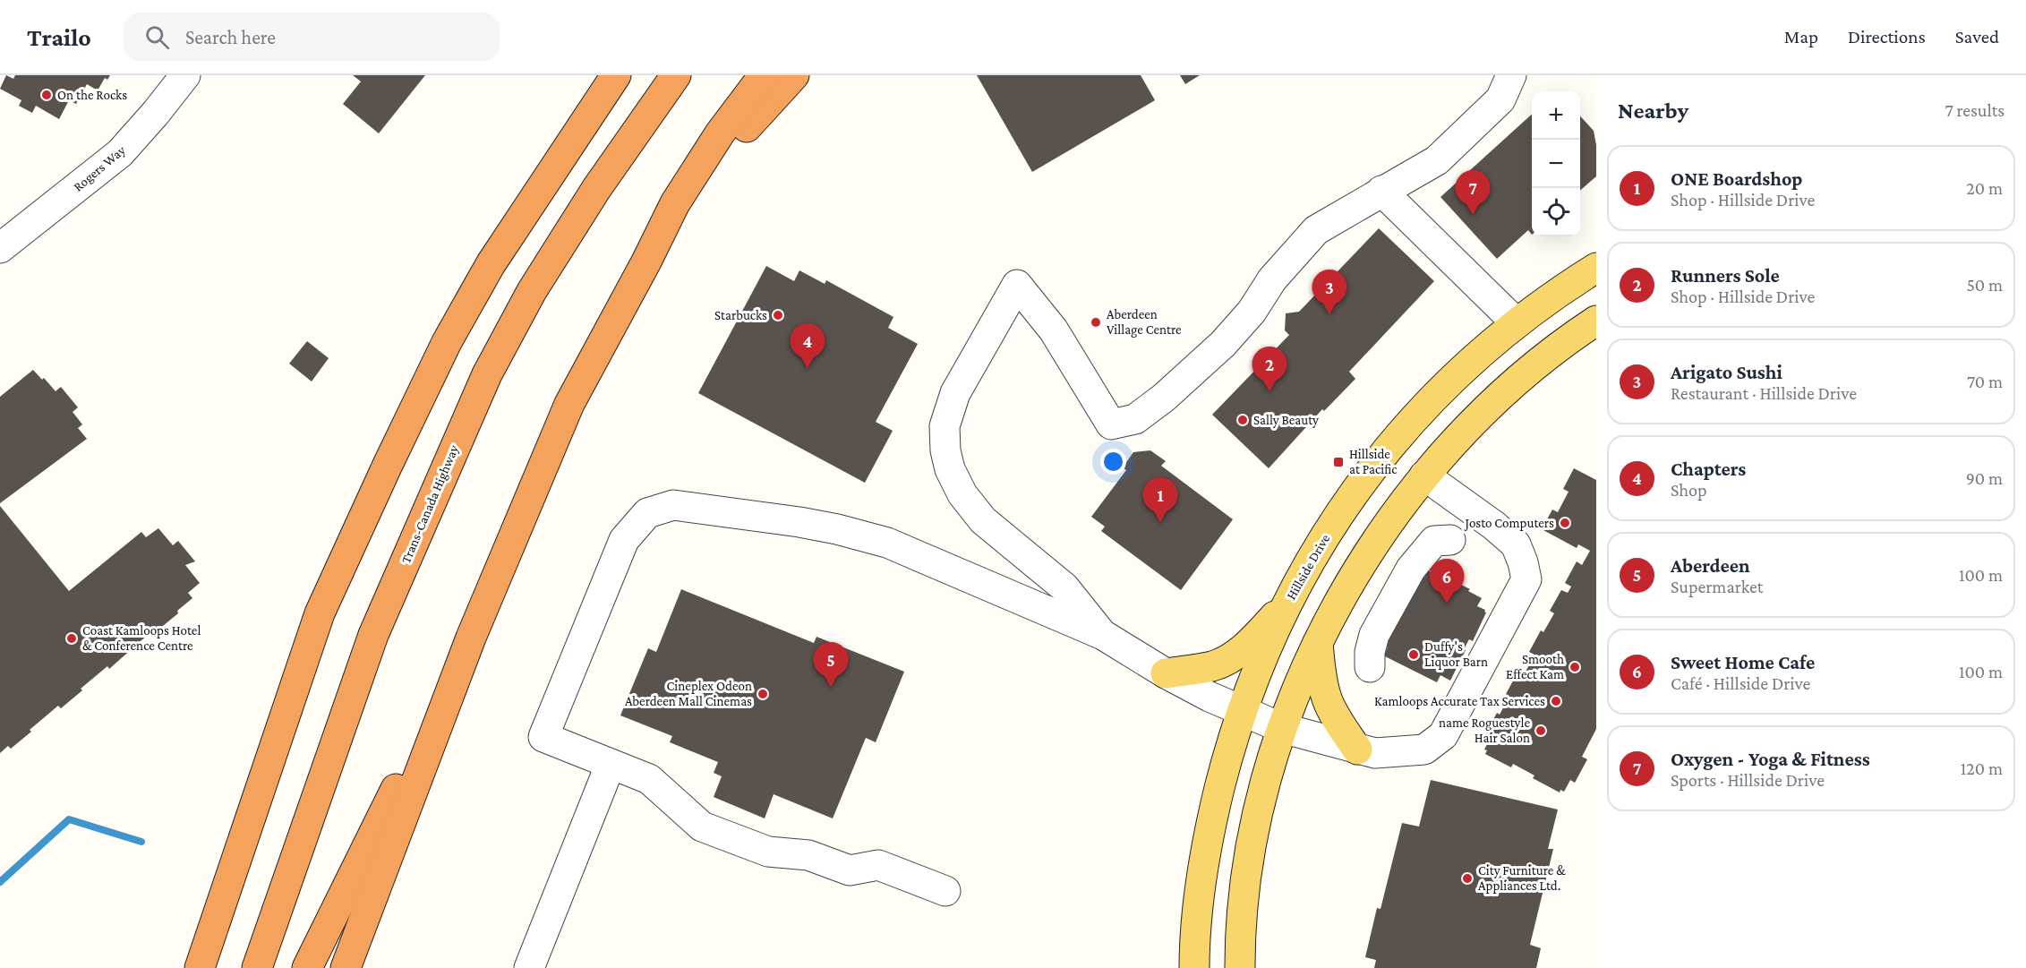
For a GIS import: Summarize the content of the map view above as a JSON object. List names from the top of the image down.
{
  "streets": {
    "highway": ["Trans-Canada Highway"],
    "main road": ["Hillside Drive"],
    "street": ["Rogers Way"]
  },
  "places": {
    "other": [
      "On the Rocks",
      "Starbucks",
      "Aberdeen Village Centre",
      "Sally Beauty",
      "Josto Computers",
      "Coast Kamloops Hotel & Conference Centre",
      "Duffy's Liquor Barn",
      "Smooth Effect Kam",
      "Cineplex Odeon Aberdeen Mall Cinemas",
      "Kamloops Accurate Tax Services",
      "name Roguestyle Hair Salon",
      "City Furniture & Appliances Ltd."
    ],
    "transit": ["Hillside at Pacific"]
  },
  "page": {
    "header": "Trailo",
    "search": "Search here",
    "nav": ["Map", "Directions", "Saved"],
    "heading": ["Nearby", "7 results"],
    "map_buttons": ["+", "−"],
    "list": [
      {
        "mark": "1",
        "name": "ONE Boardshop",
        "note": "Shop · Hillside Drive",
        "value": "20 m"
      },
      {
        "mark": "2",
        "name": "Runners Sole",
        "note": "Shop · Hillside Drive",
        "value": "50 m"
      },
      {
        "mark": "3",
        "name": "Arigato Sushi",
        "note": "Restaurant · Hillside Drive",
        "value": "70 m"
      },
      {
        "mark": "4",
        "name": "Chapters",
        "note": "Shop",
        "value": "90 m"
      },
      {
        "mark": "5",
        "name": "Aberdeen",
        "note": "Supermarket",
        "value": "100 m"
      },
      {
        "mark": "6",
        "name": "Sweet Home Cafe",
        "note": "Café · Hillside Drive",
        "value": "100 m"
      },
      {
        "mark": "7",
        "name": "Oxygen - Yoga & Fitness",
        "note": "Sports · Hillside Drive",
        "value": "120 m"
      }
    ],
    "pins": [
      "7",
      "3",
      "4",
      "2",
      "1",
      "6",
      "5"
    ]
  }
}
